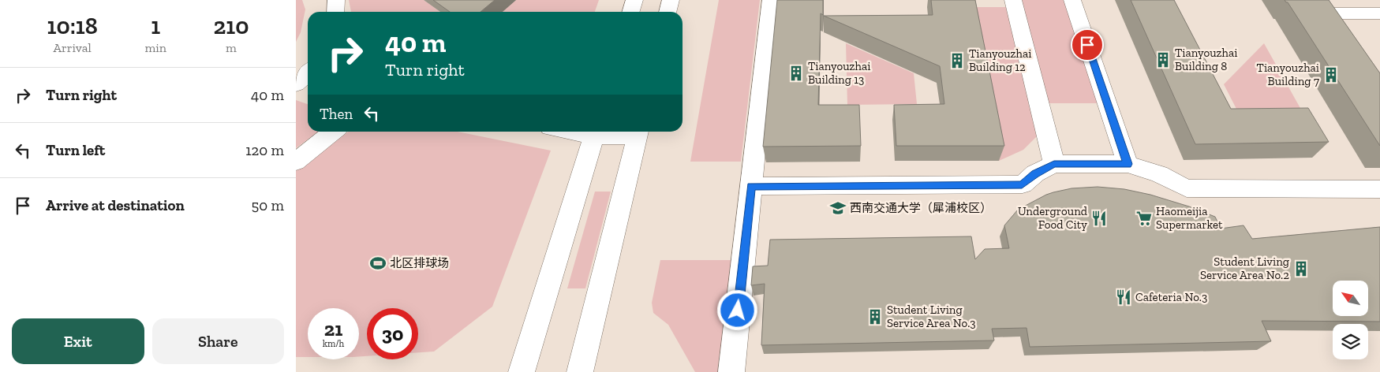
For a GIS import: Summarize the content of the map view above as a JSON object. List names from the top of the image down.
{
  "places": {
    "building": [
      "Tianyouzhai Building 8",
      "Tianyouzhai Building 12",
      "Tianyouzhai Building 13",
      "Tianyouzhai Building 7",
      "Student Living Service Area No.2",
      "Student Living Service Area No.3"
    ],
    "school or university": ["西南交通大学（犀浦校区）"],
    "restaurant": ["Underground Food City", "Cafeteria No.3"],
    "supermarket": ["Haomeijia Supermarket"],
    "sports": ["北区排球场"]
  },
  "north": "top left",
  "page": {
    "eta": [
      "10:18",
      "Arrival",
      "1",
      "min",
      "210",
      "m"
    ],
    "turn": ["40 m", "Turn right"],
    "list": [
      {
        "name": "Turn right",
        "value": "40 m"
      },
      {
        "name": "Turn left",
        "value": "120 m"
      },
      {
        "name": "Arrive at destination",
        "value": "50 m"
      }
    ],
    "then": "Then",
    "speed": "21 km/h",
    "limit": "30",
    "buttons": ["Exit", "Share"]
  }
}
